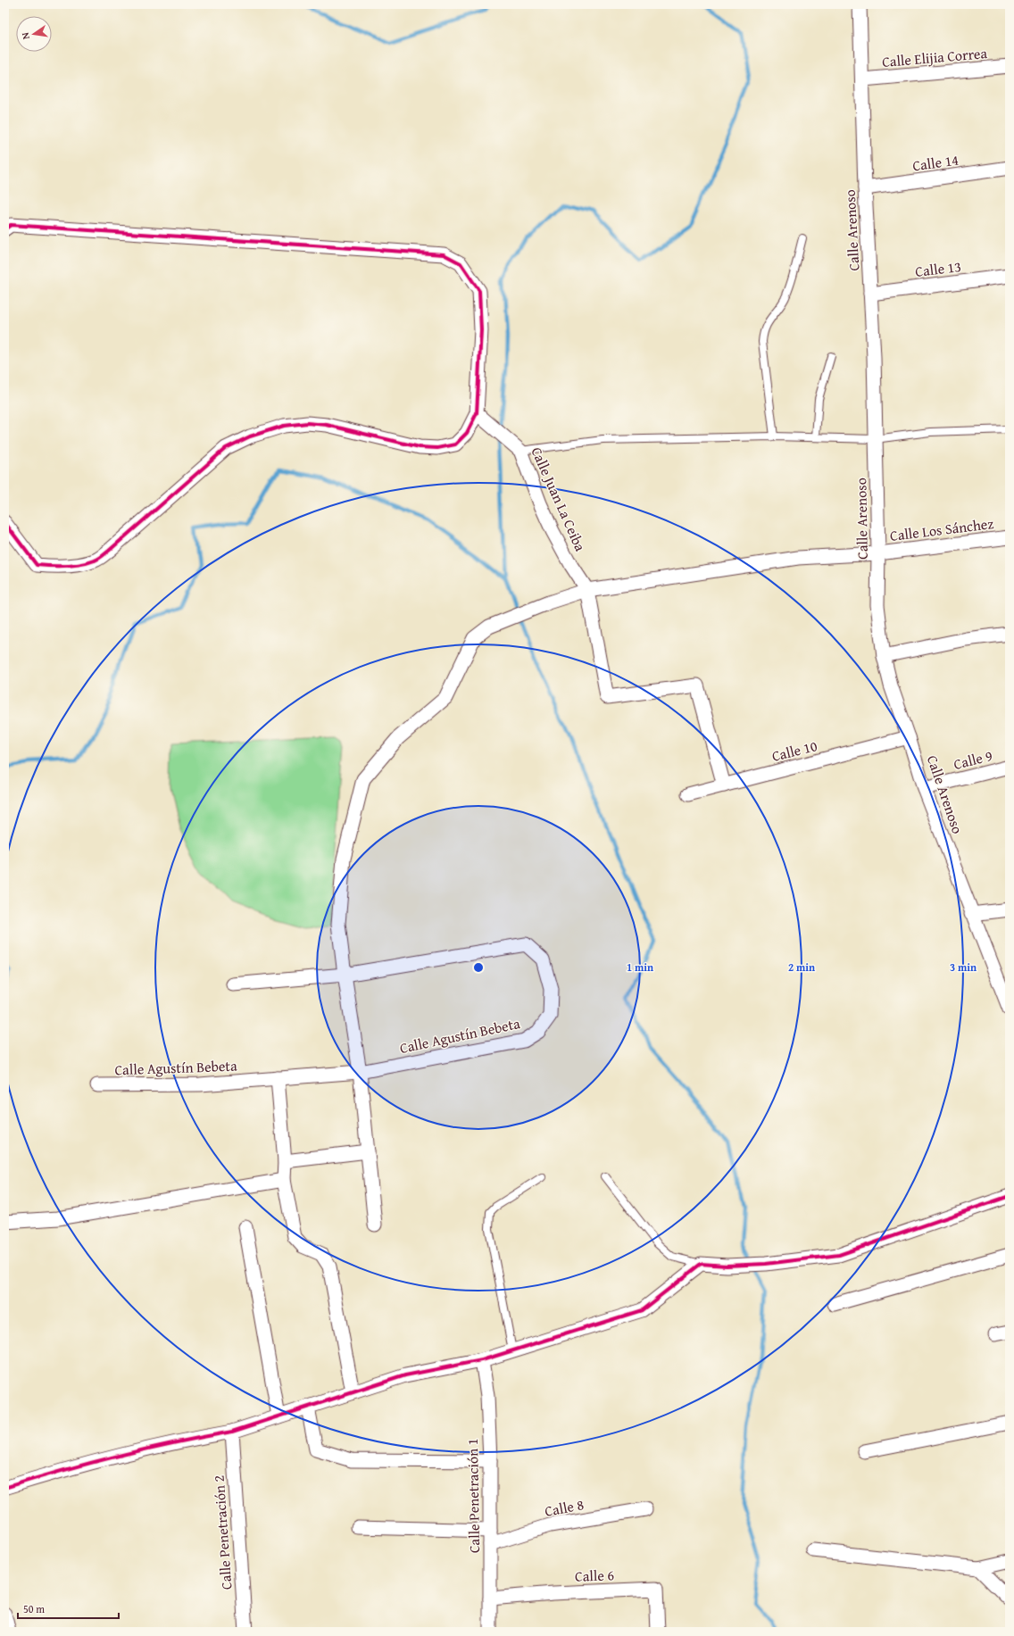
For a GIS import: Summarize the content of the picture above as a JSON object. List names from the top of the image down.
{
  "streets": {
    "street": [
      "Calle Elijia Correa",
      "Calle 14",
      "Calle Arenoso",
      "Calle 13",
      "Calle Juan La Ceiba",
      "Calle Los Sánchez",
      "Calle 10",
      "Calle 9",
      "Calle Agustín Bebeta",
      "Calle Penetración 1",
      "Calle 8",
      "Calle Penetración 2",
      "Calle 6"
    ]
  },
  "crossings": [
    ["Calle Elijia Correa", "Calle Arenoso"],
    ["Calle 14", "Calle Arenoso"],
    ["Calle Arenoso", "Calle 13"],
    ["Calle Arenoso", "Calle Los Sánchez"],
    ["Calle Arenoso", "Calle 10"],
    ["Calle Arenoso", "Calle 9"],
    ["Calle Juan La Ceiba", "Calle Los Sánchez"],
    ["Calle Los Sánchez", "Calle Agustín Bebeta"],
    ["Calle Penetración 1", "Calle 8"],
    ["Calle Penetración 1", "Calle 6"]
  ],
  "scale_bar": "50 m",
  "north": "left",
  "rings": ["1 min", "2 min", "3 min"]
}
